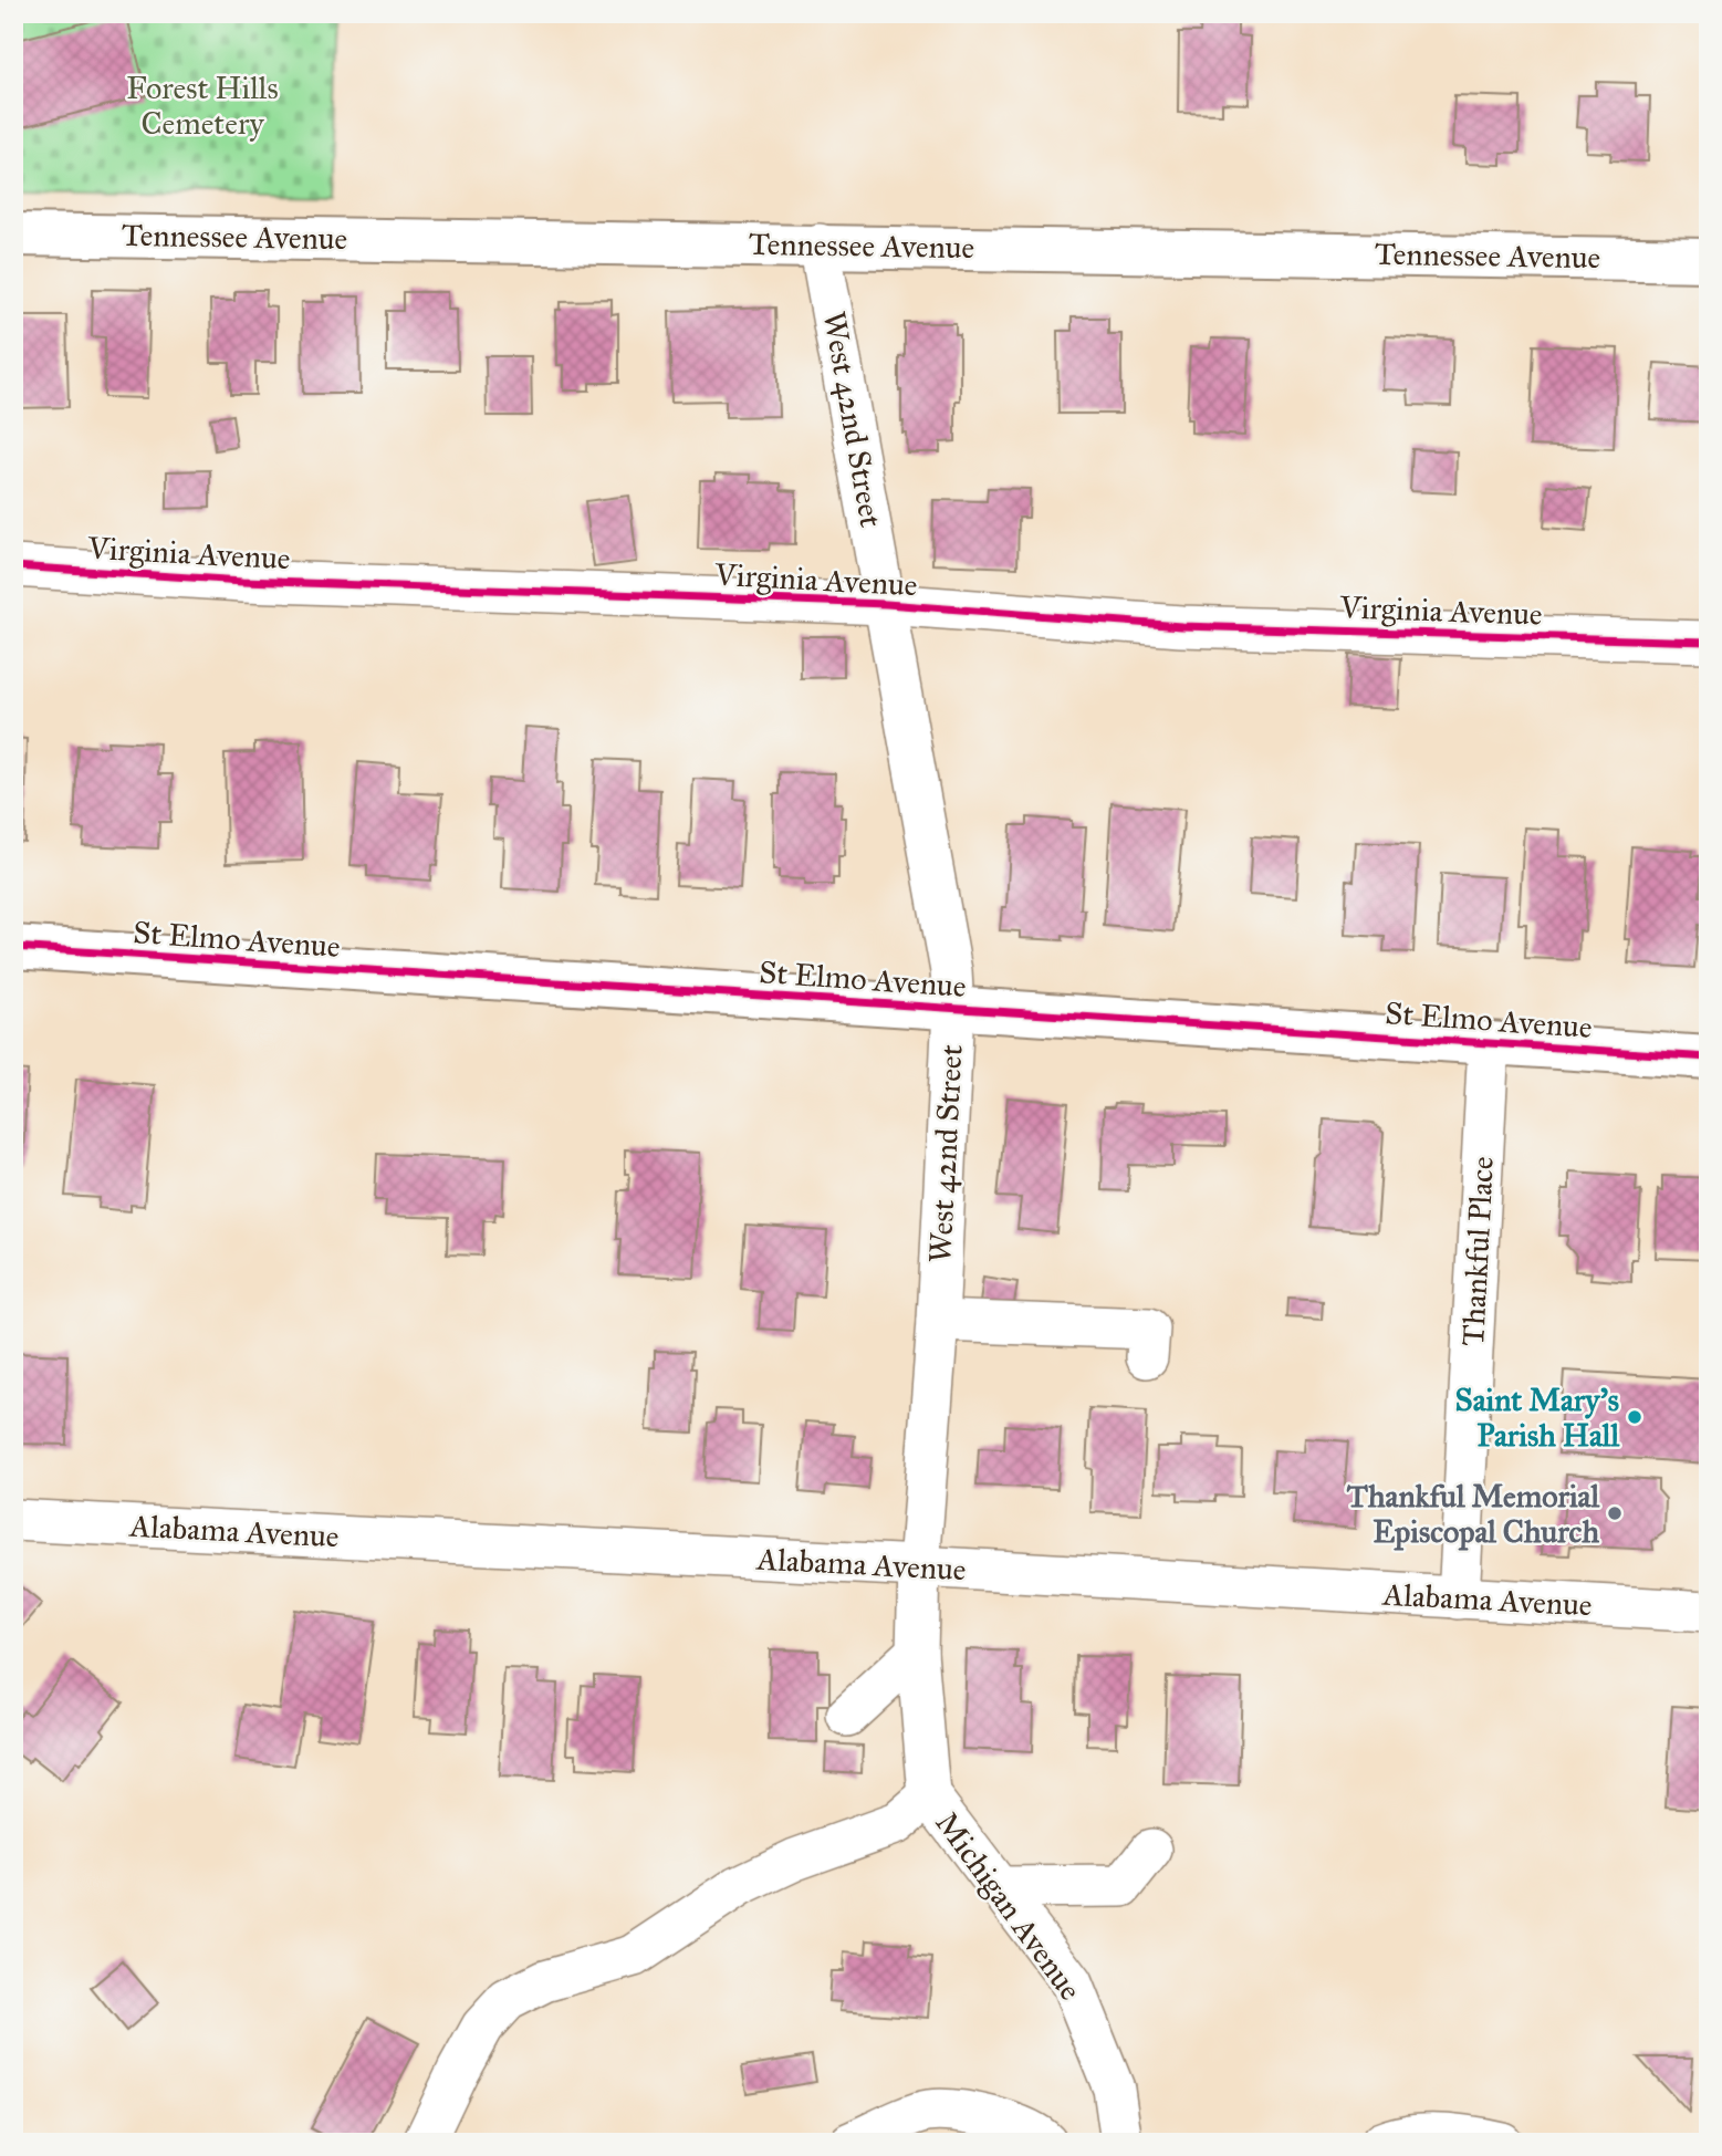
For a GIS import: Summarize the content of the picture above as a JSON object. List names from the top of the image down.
{
  "streets": {
    "main road": ["Tennessee Avenue", "St Elmo Avenue"],
    "street": [
      "West 42nd Street",
      "Virginia Avenue",
      "Thankful Place",
      "Alabama Avenue",
      "Michigan Avenue"
    ]
  },
  "crossings": [
    ["Tennessee Avenue", "West 42nd Street"],
    ["West 42nd Street", "Virginia Avenue"],
    ["West 42nd Street", "St Elmo Avenue"],
    ["West 42nd Street", "Alabama Avenue"],
    ["West 42nd Street", "Michigan Avenue"],
    ["St Elmo Avenue", "Thankful Place"],
    ["Thankful Place", "Alabama Avenue"]
  ],
  "parks": ["Forest Hills Cemetery"],
  "places": ["Saint Mary's Parish Hall", "Thankful Memorial Episcopal Church"]
}
